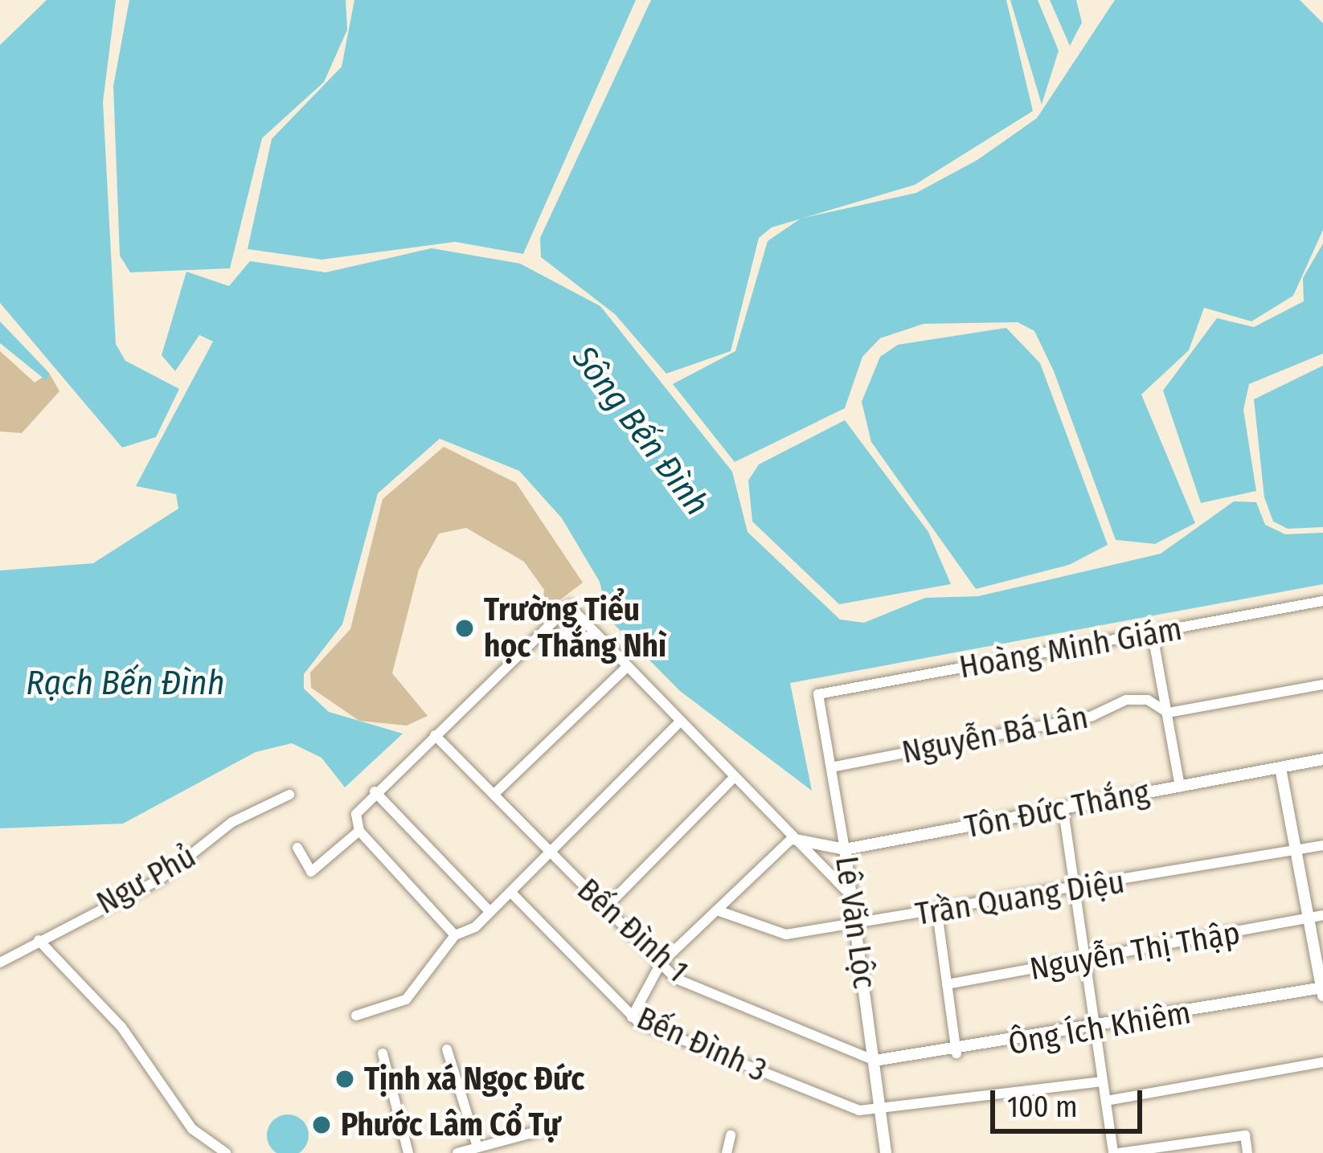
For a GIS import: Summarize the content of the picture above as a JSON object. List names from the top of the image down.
{
  "streets": {
    "street": [
      "Hoàng Minh Giám",
      "Nguyễn Bá Lân",
      "Tôn Đức Thắng",
      "Ngư Phủ",
      "Trần Quang Diệu",
      "Lê Văn Lộc",
      "Bến Đình 1",
      "Nguyễn Thị Thập",
      "Ông Ích Khiêm",
      "Bến Đình 3"
    ]
  },
  "crossings": [
    ["Hoàng Minh Giám", "Lê Văn Lộc"],
    ["Nguyễn Bá Lân", "Lê Văn Lộc"],
    ["Tôn Đức Thắng", "Lê Văn Lộc"],
    ["Trần Quang Diệu", "Lê Văn Lộc"],
    ["Lê Văn Lộc", "Bến Đình 1"],
    ["Lê Văn Lộc", "Ông Ích Khiêm"],
    ["Lê Văn Lộc", "Bến Đình 3"],
    ["Bến Đình 1", "Ông Ích Khiêm"]
  ],
  "water": ["Sông Bến Đình", "Rạch Bến Đình"],
  "places": ["Trường Tiểu học Thắng Nhì", "Tịnh xá Ngọc Đức", "Phước Lâm Cổ Tự"],
  "scale_bar": "100 m"
}
